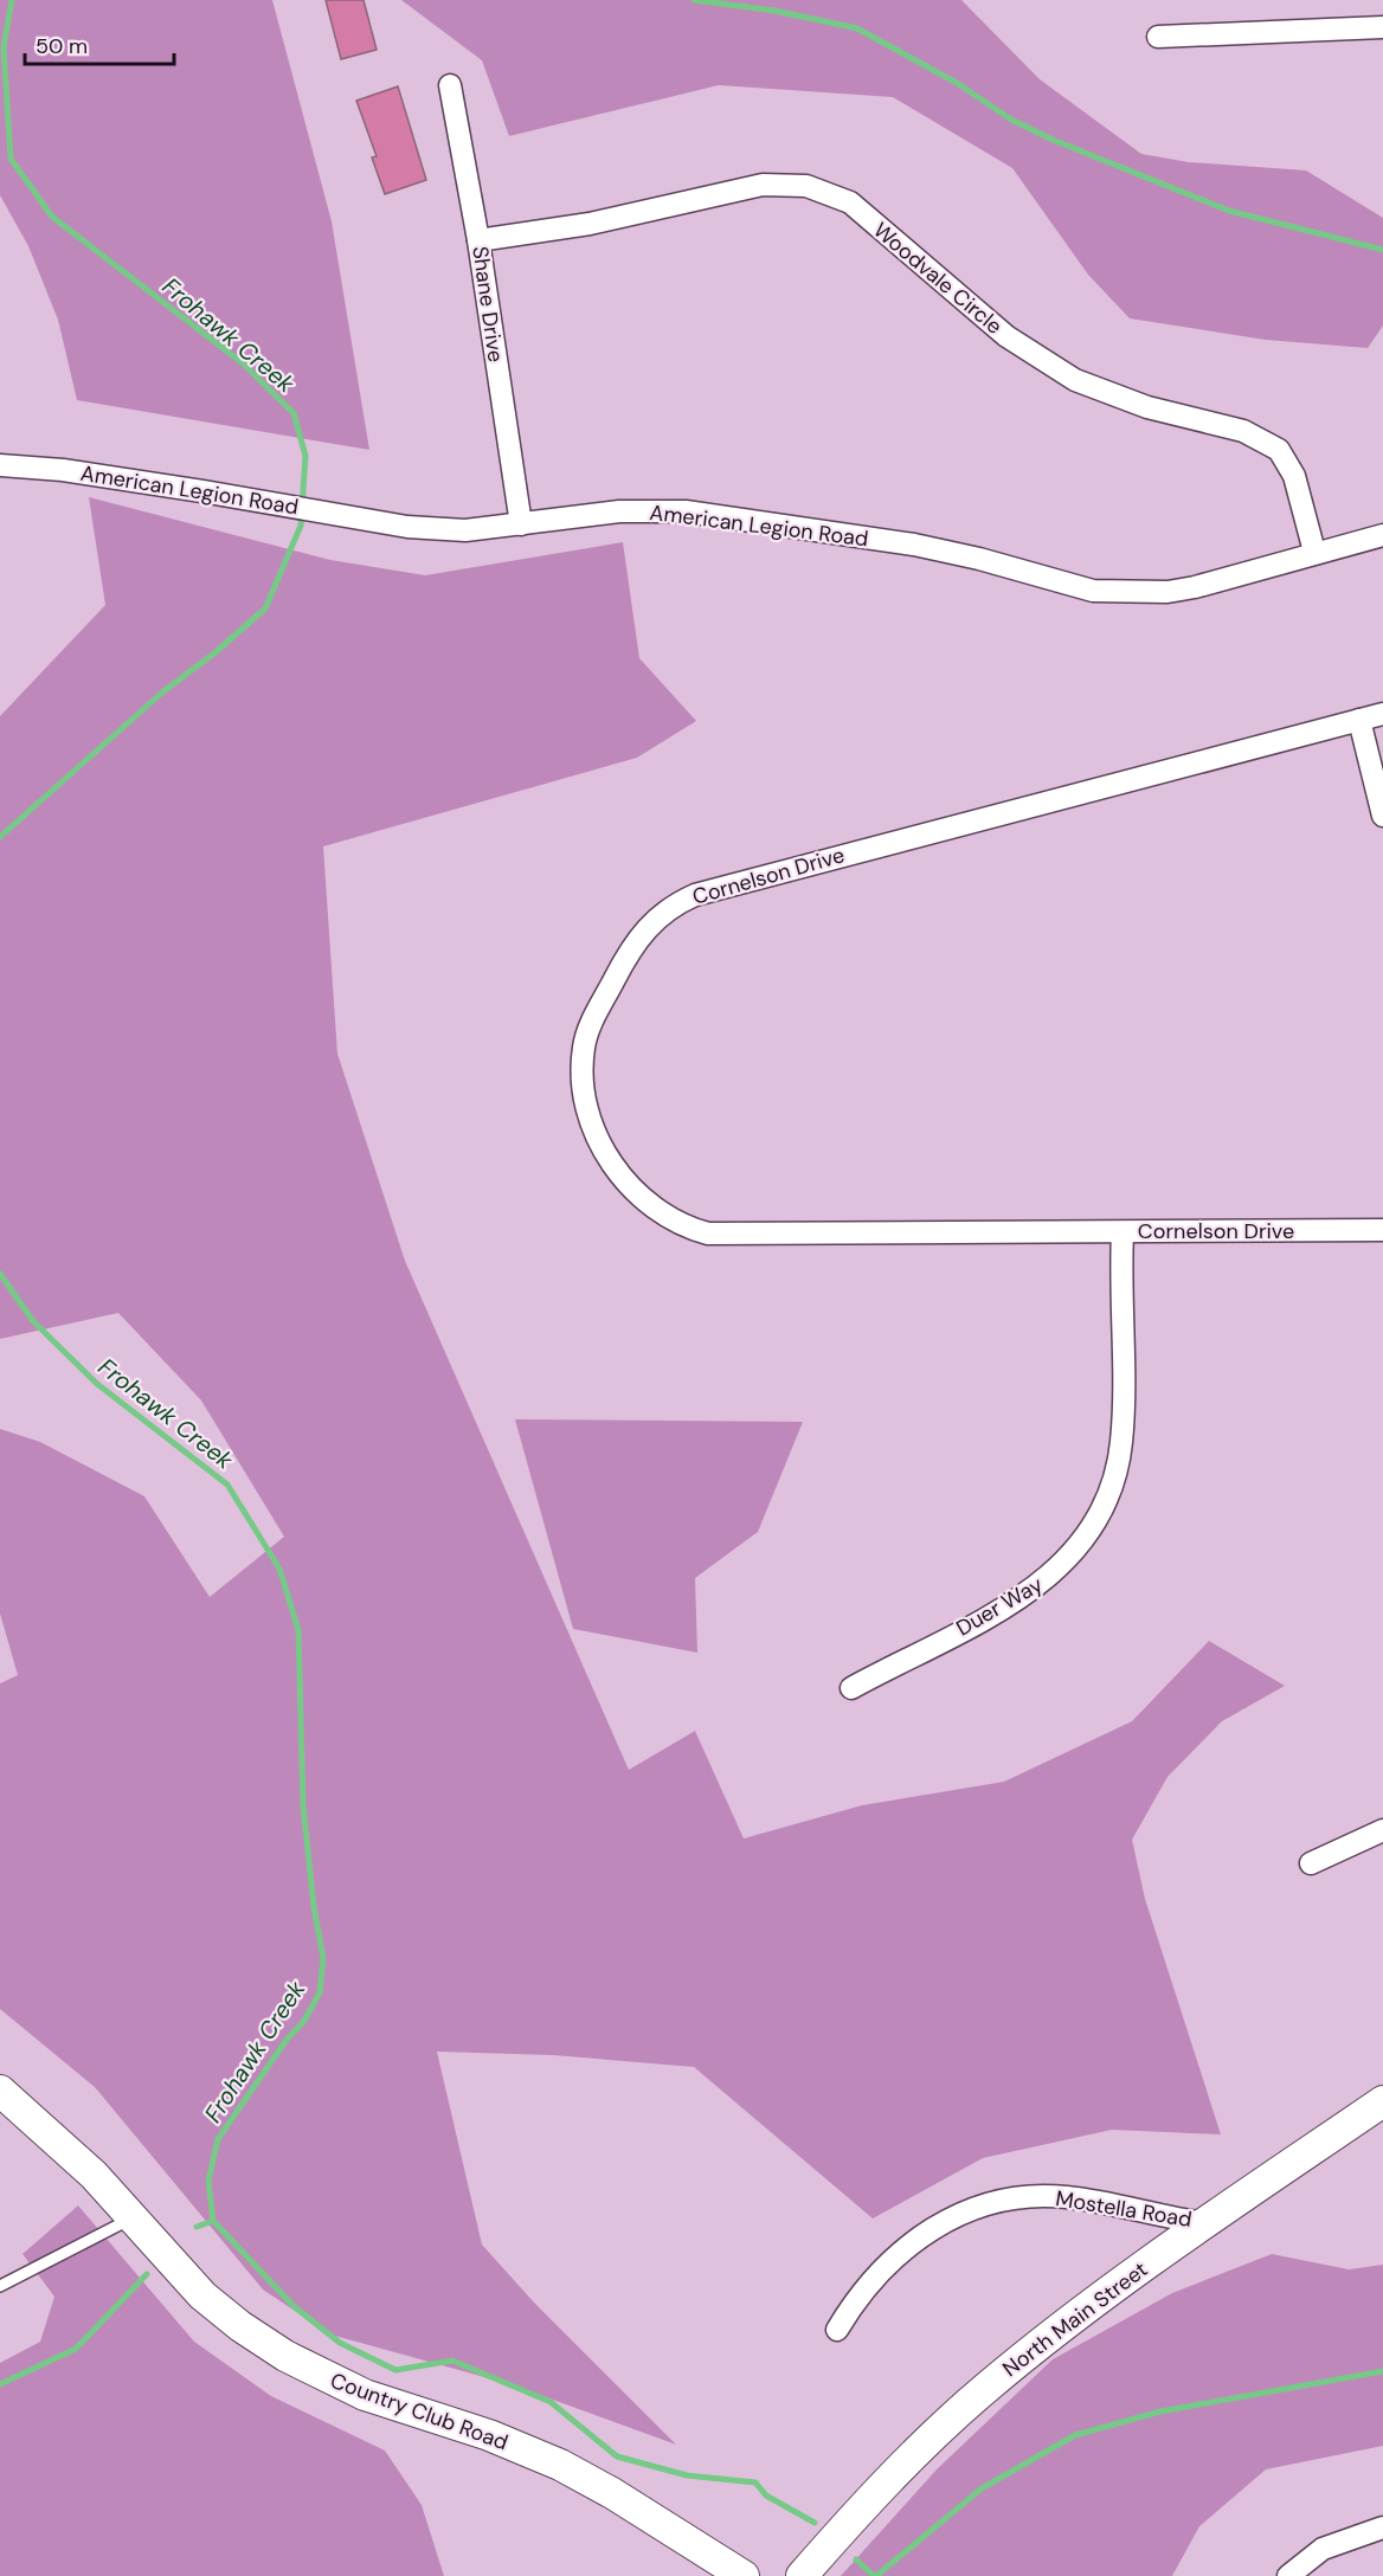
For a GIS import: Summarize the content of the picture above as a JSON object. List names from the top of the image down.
{
  "streets": {
    "street": [
      "Woodvale Circle",
      "Shane Drive",
      "American Legion Road",
      "Cornelson Drive",
      "Duer Way",
      "Mostella Road",
      "North Main Street",
      "Country Club Road"
    ]
  },
  "crossings": [
    ["Woodvale Circle", "Shane Drive"],
    ["Woodvale Circle", "American Legion Road"],
    ["Shane Drive", "American Legion Road"],
    ["Cornelson Drive", "Duer Way"],
    ["Mostella Road", "North Main Street"]
  ],
  "water": ["Frohawk Creek"],
  "scale_bar": "50 m"
}
